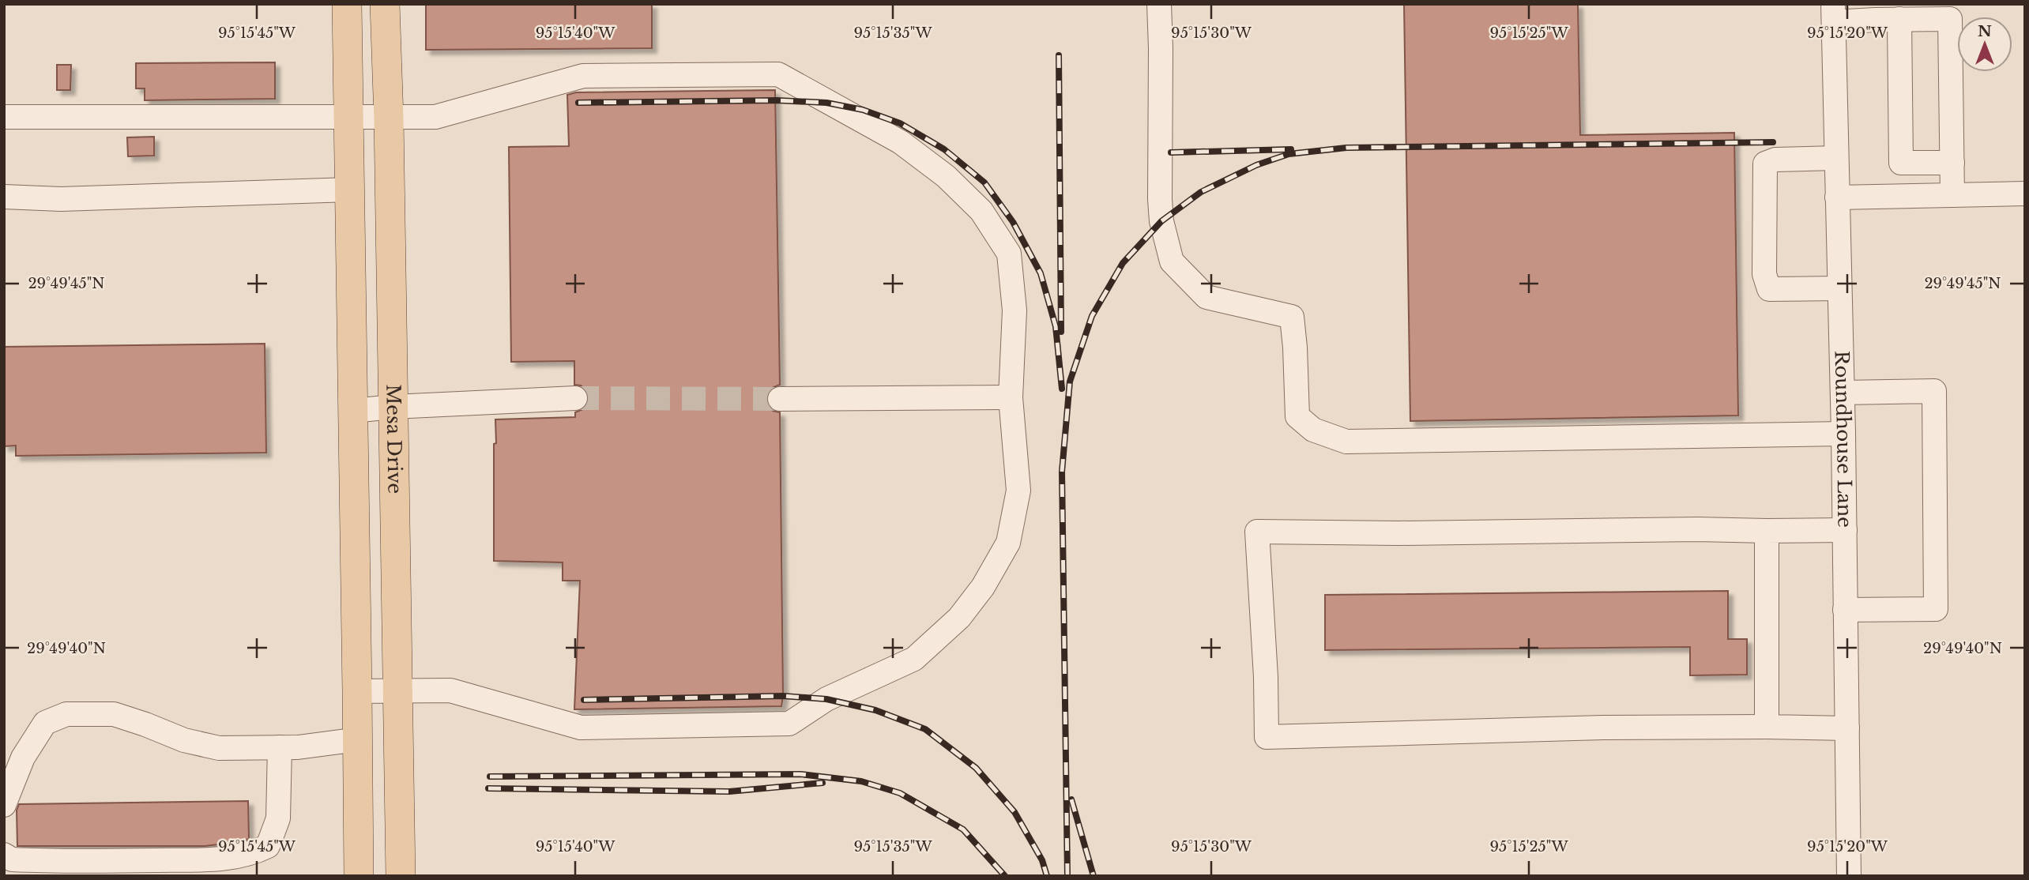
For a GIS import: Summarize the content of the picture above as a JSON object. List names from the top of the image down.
{
  "streets": {
    "main road": ["Mesa Drive"],
    "street": ["Roundhouse Lane"]
  },
  "north": "top",
  "coordinates": [
    "95°15'45\"W",
    "95°15'40\"W",
    "95°15'35\"W",
    "95°15'30\"W",
    "95°15'25\"W",
    "95°15'20\"W",
    "29°49'45\"N",
    "29°49'40\"N"
  ]
}
